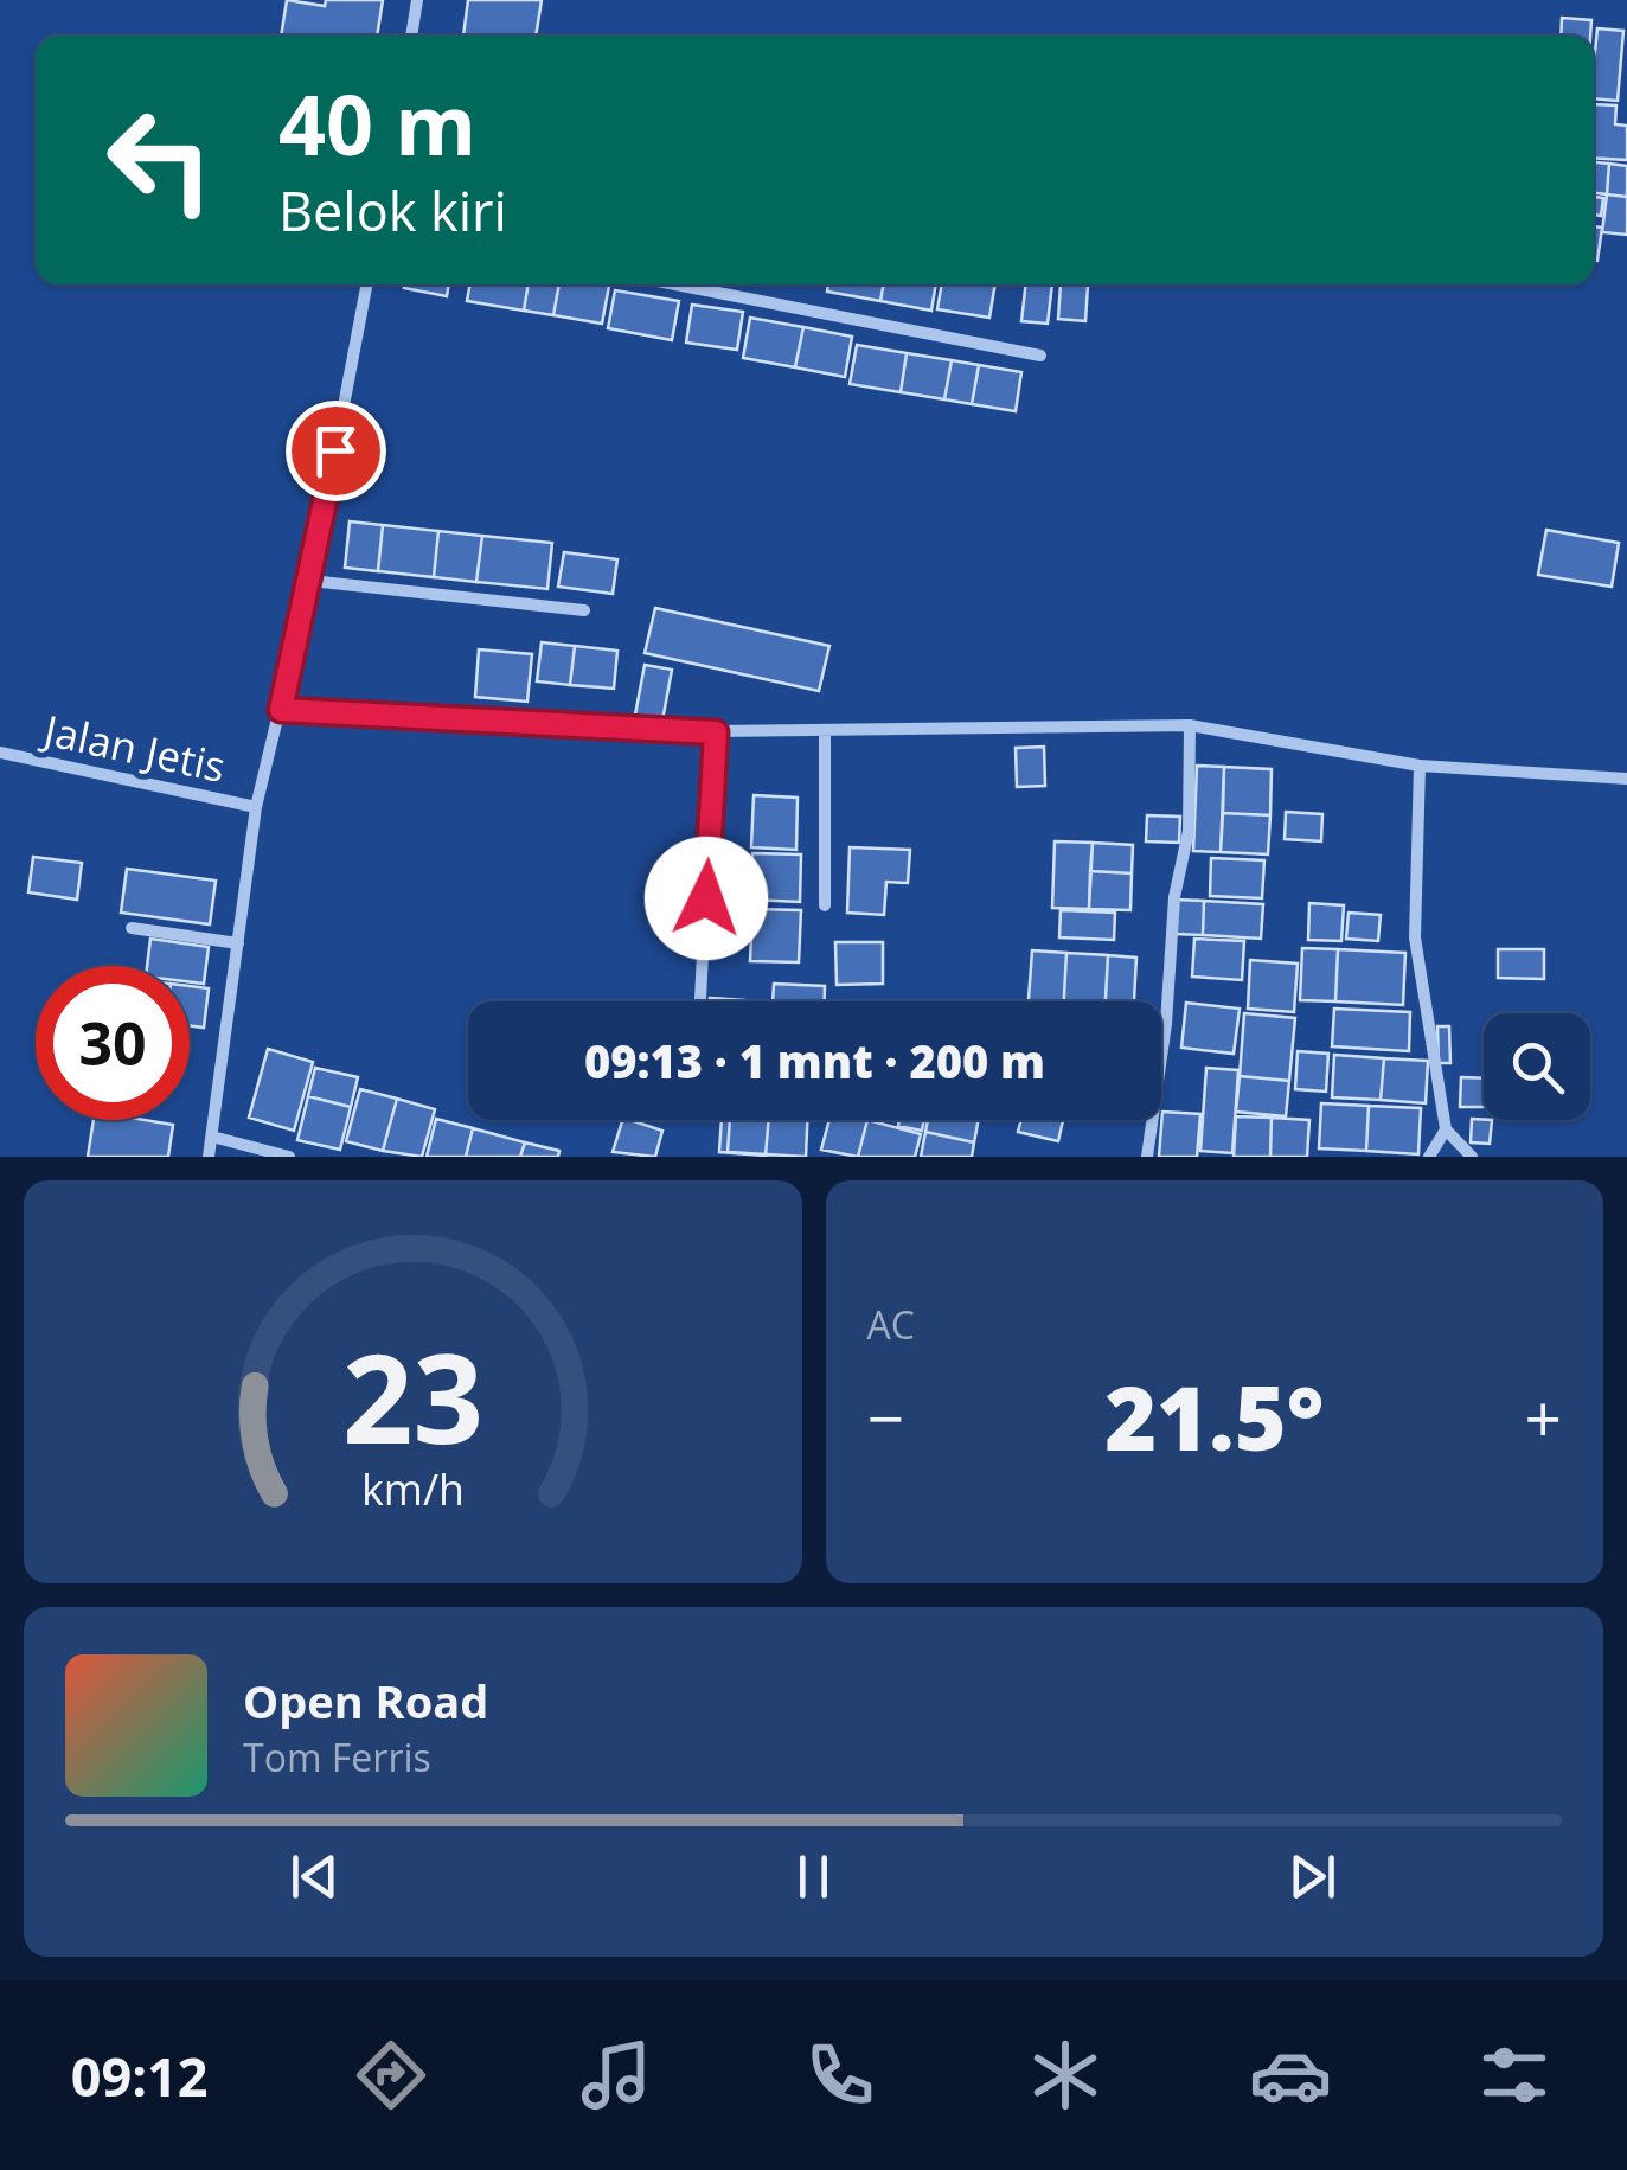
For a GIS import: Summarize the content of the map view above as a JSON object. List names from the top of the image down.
{
  "streets": {
    "street": ["Jalan Jetis"]
  },
  "page": {
    "turn": ["40 m", "Belok kiri"],
    "limit": "30",
    "trip": "09:13 · 1 mnt · 200 m",
    "tile": "AC",
    "heat": ["−", "21.5°", "+"],
    "song": ["Open Road", "Tom Ferris"],
    "tabs": "09:12",
    "gauge": ["23", "km/h"]
  }
}
